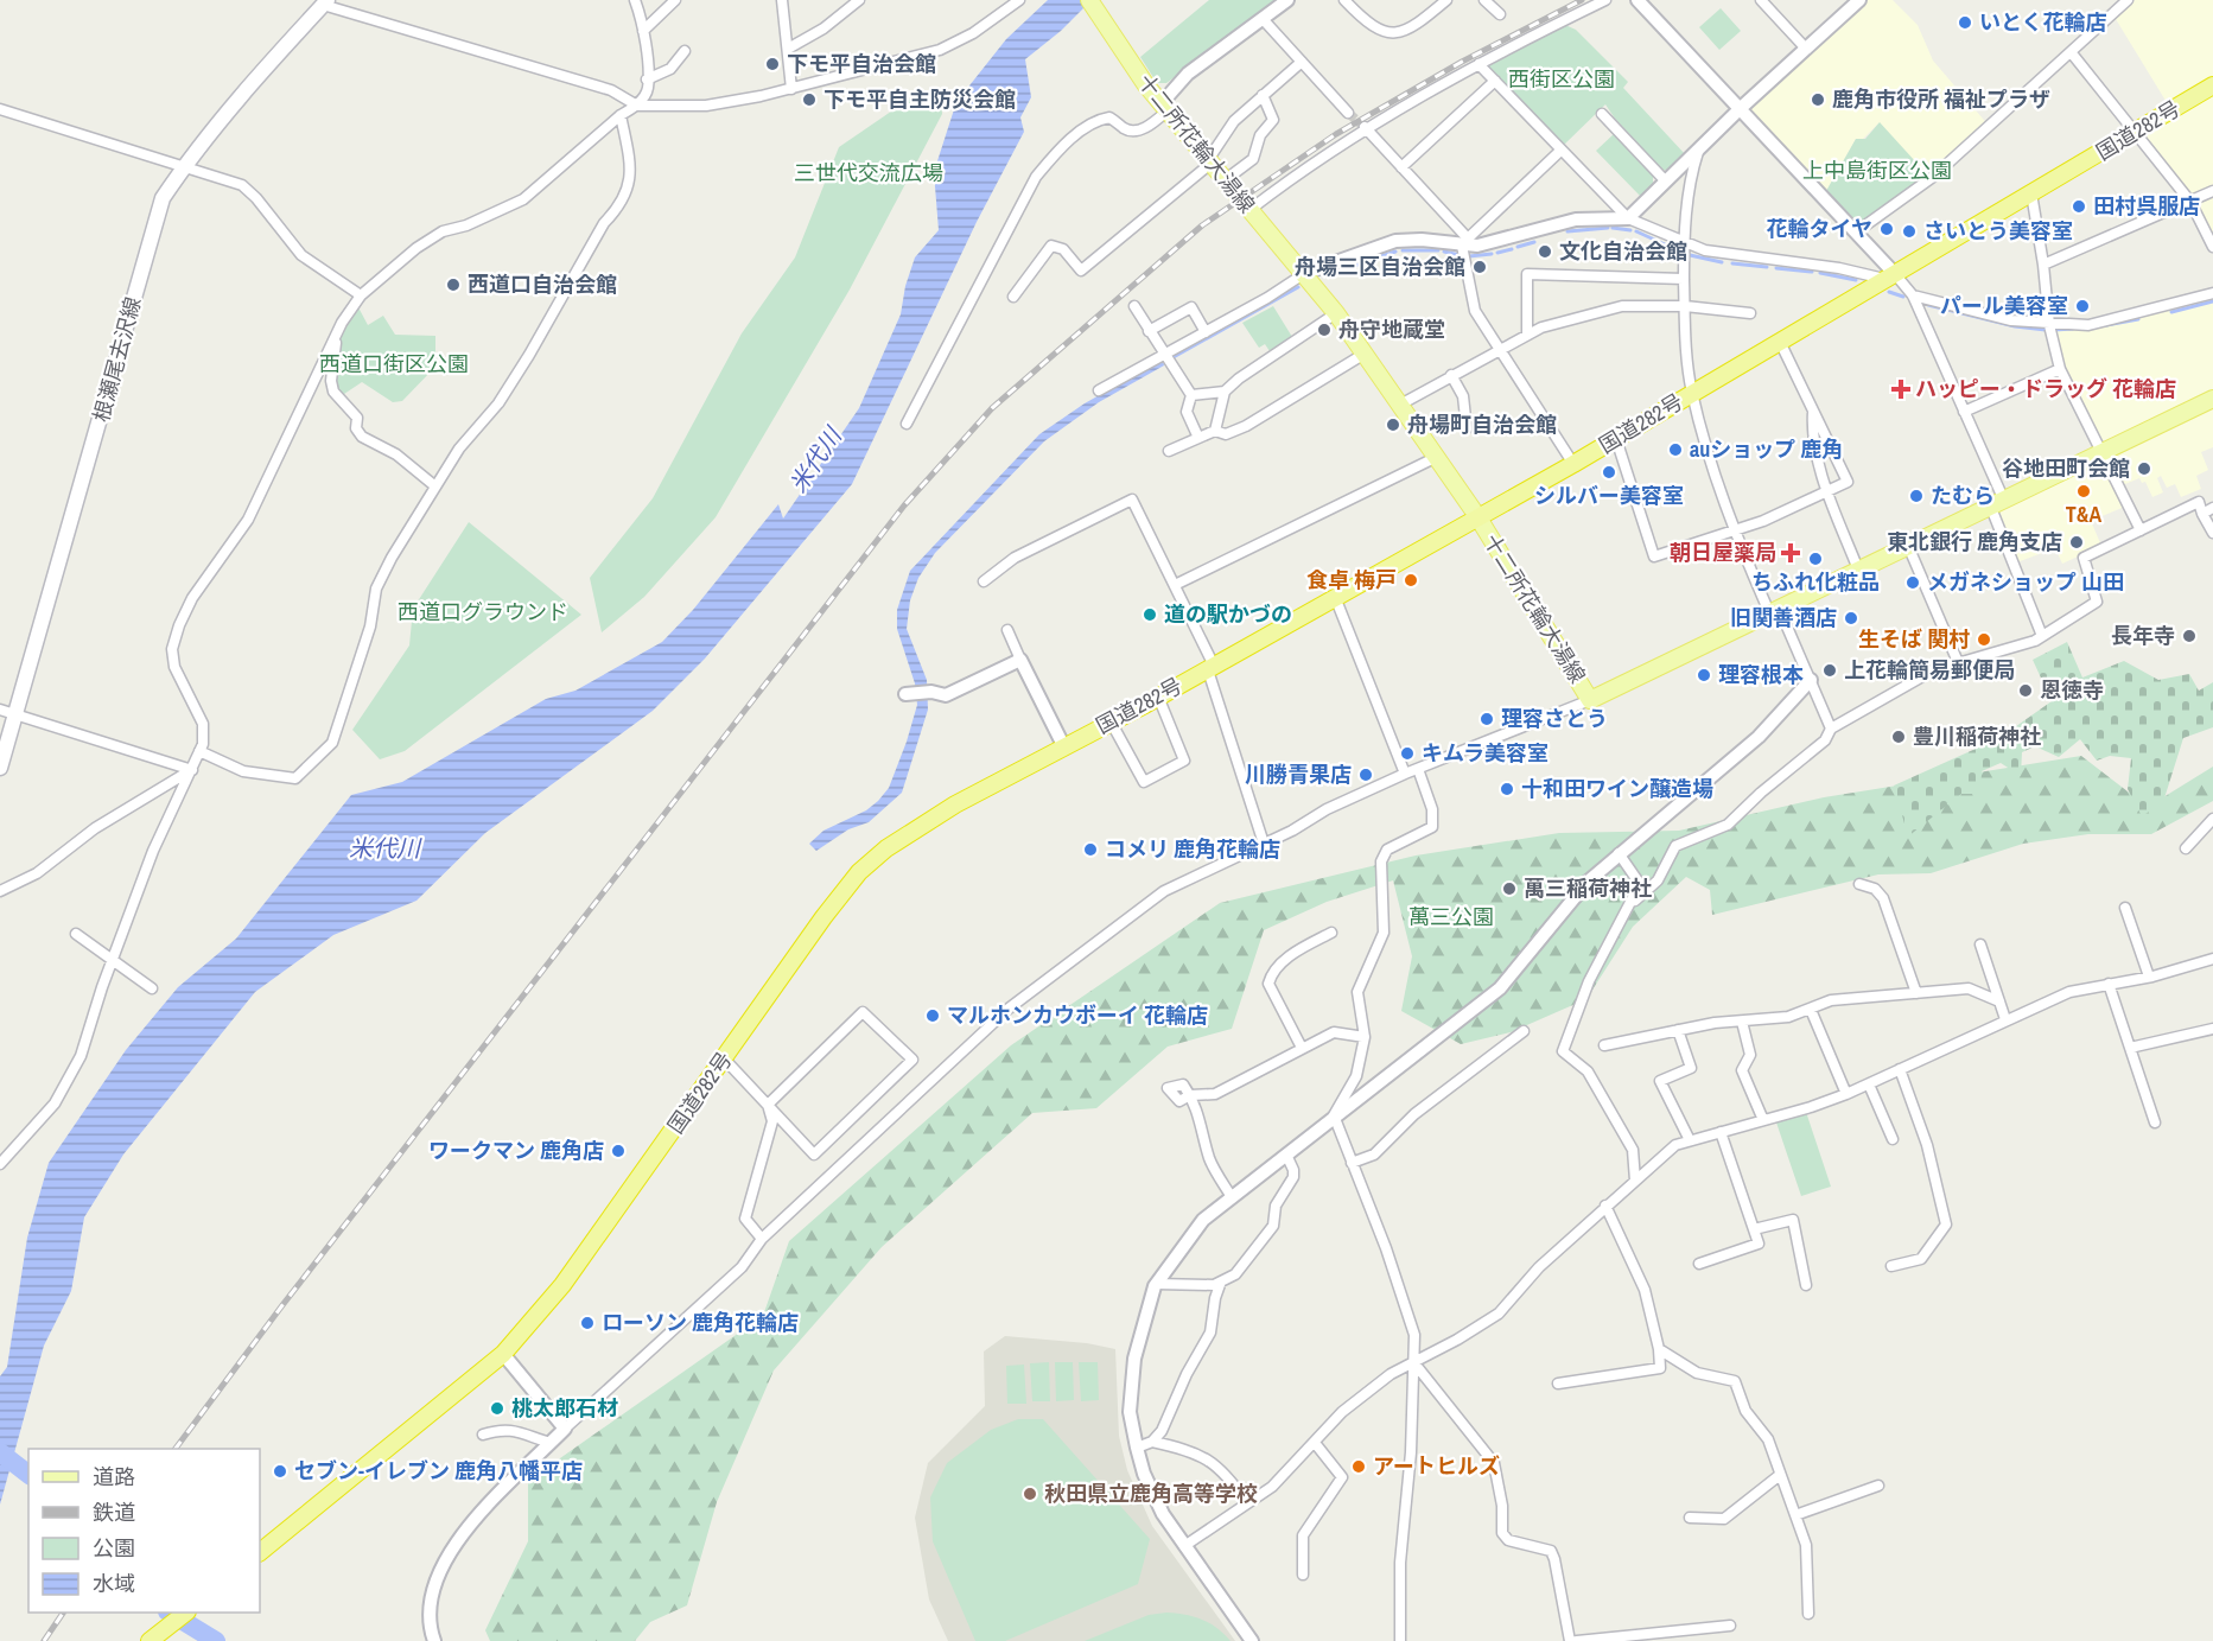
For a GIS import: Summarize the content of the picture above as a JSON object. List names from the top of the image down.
{
  "streets": {
    "highway": ["国道282号"],
    "main road": ["十二所花輪大湯線", "根瀬尾去沢線"]
  },
  "crossings": [
    ["国道282号", "十二所花輪大湯線"]
  ],
  "water": ["米代川"],
  "parks": [
    "西街区公園",
    "上中島街区公園",
    "三世代交流広場",
    "西道口街区公園",
    "西道口グラウンド",
    "萬三公園"
  ],
  "places": {
    "other": [
      "いとく花輪店",
      "下モ平自治会館",
      "下モ平自主防災会館",
      "鹿角市役所 福祉プラザ",
      "田村呉服店",
      "花輪タイヤ",
      "さいとう美容室",
      "文化自治会館",
      "舟場三区自治会館",
      "西道口自治会館",
      "パール美容室",
      "舟守地蔵堂",
      "舟場町自治会館",
      "auショップ 鹿角",
      "谷地田町会館",
      "シルバー美容室",
      "T&A",
      "たむら",
      "東北銀行 鹿角支店",
      "ちふれ化粧品",
      "食卓 梅戸",
      "メガネショップ 山田",
      "道の駅かづの",
      "旧関善酒店",
      "長年寺",
      "生そば 関村",
      "上花輪簡易郵便局",
      "理容根本",
      "恩徳寺",
      "理容さとう",
      "豊川稲荷神社",
      "キムラ美容室",
      "川勝青果店",
      "十和田ワイン醸造場",
      "コメリ 鹿角花輪店",
      "萬三稲荷神社",
      "マルホンカウボーイ 花輪店",
      "ワークマン 鹿角店",
      "ローソン 鹿角花輪店",
      "桃太郎石材",
      "アートヒルズ",
      "セブン-イレブン 鹿角八幡平店",
      "秋田県立鹿角高等学校"
    ],
    "health": ["ハッピー・ドラッグ 花輪店", "朝日屋薬局"]
  },
  "legend": [
    "道路",
    "鉄道",
    "公園",
    "水域"
  ]
}
